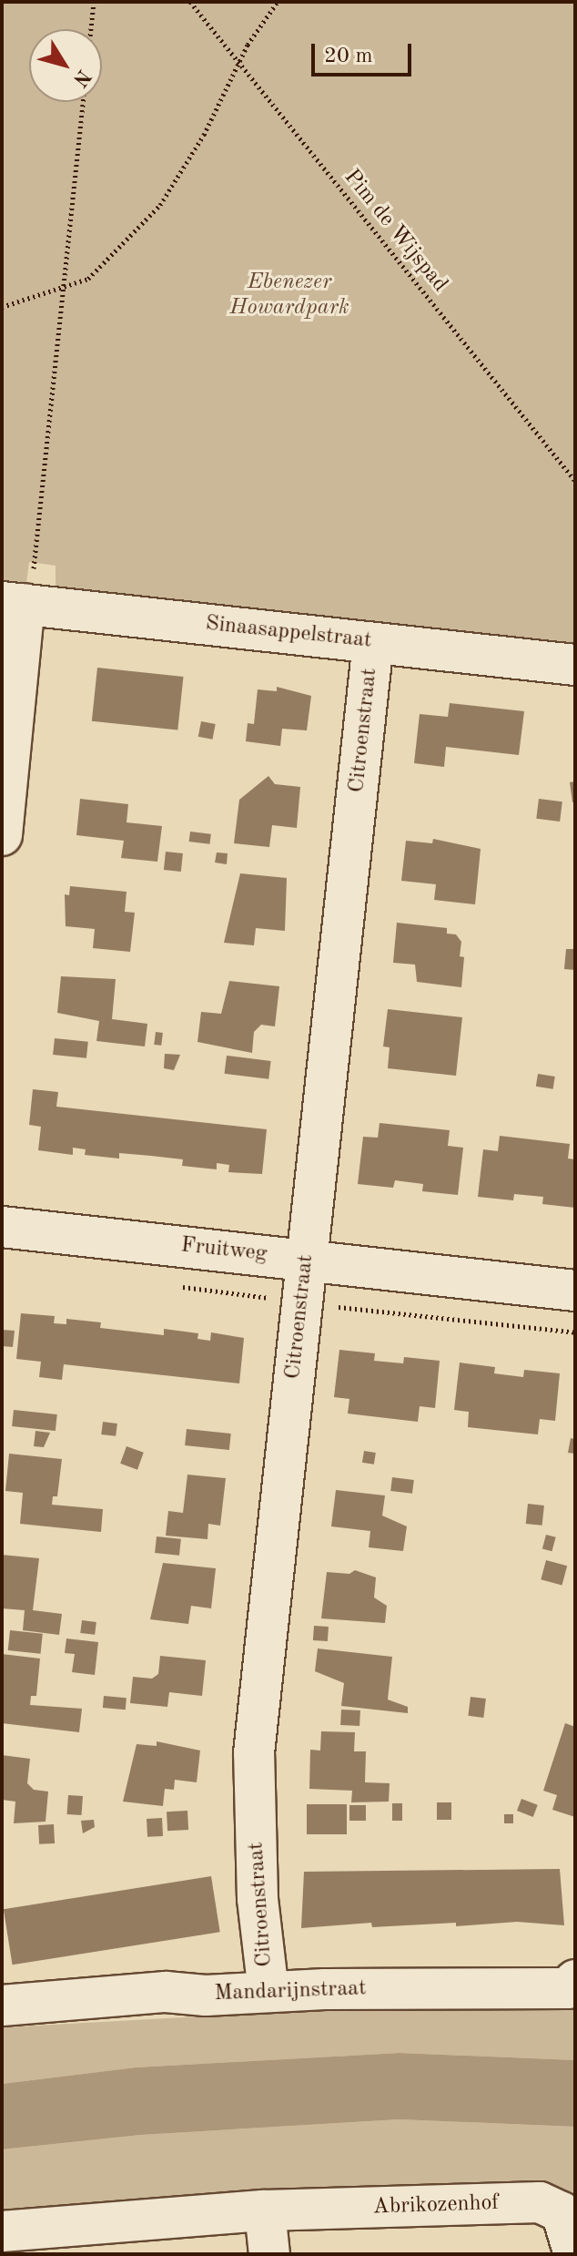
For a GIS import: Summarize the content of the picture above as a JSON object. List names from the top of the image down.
{
  "streets": {
    "street": [
      "Sinaasappelstraat",
      "Citroenstraat",
      "Fruitweg",
      "Mandarijnstraat",
      "Abrikozenhof"
    ],
    "path": ["Pim de Wijspad"]
  },
  "crossings": [
    ["Sinaasappelstraat", "Citroenstraat"],
    ["Citroenstraat", "Fruitweg"],
    ["Citroenstraat", "Mandarijnstraat"]
  ],
  "parks": ["Ebenezer Howardpark"],
  "scale_bar": "20 m",
  "north": "bottom right"
}
